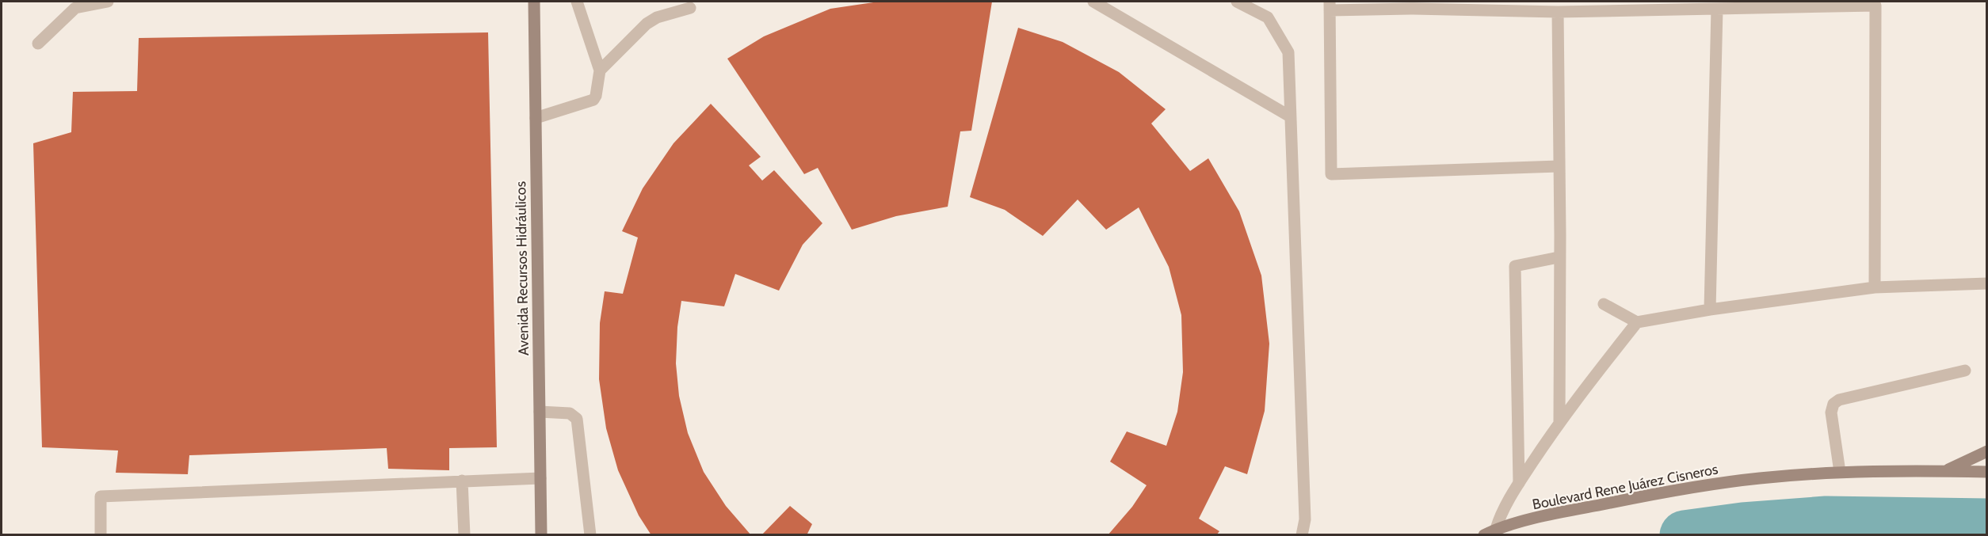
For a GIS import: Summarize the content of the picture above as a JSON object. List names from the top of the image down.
{
  "streets": {
    "main road": ["Avenida Recursos Hidráulicos", "Boulevard Rene Juárez Cisneros"]
  }
}
